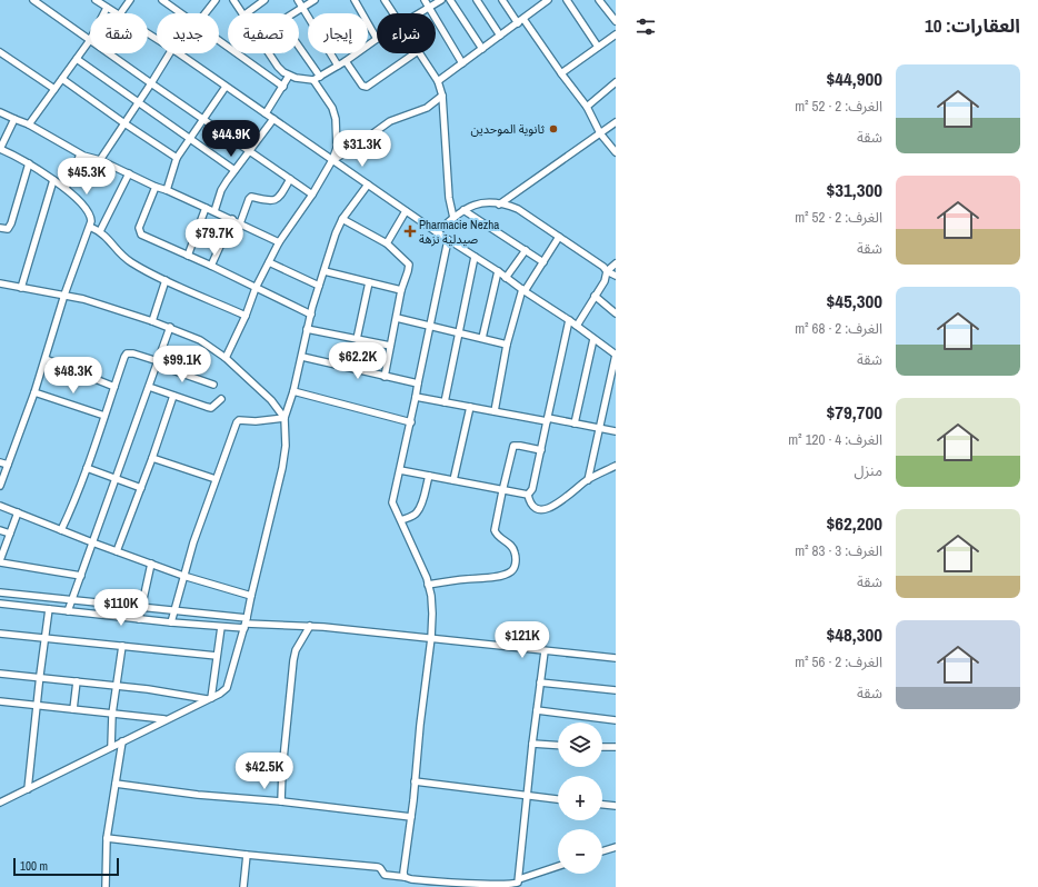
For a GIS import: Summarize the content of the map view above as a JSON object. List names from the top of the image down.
{
  "places": {
    "other": ["ثانوية الموحدين"],
    "health": ["Pharmacie Nezha صيدلية نزهة"]
  },
  "scale_bar": "100 m",
  "page": {
    "heading": "العقارات: 10",
    "chip": [
      "شراء",
      "إيجار",
      "تصفية",
      "جديد",
      "شقة"
    ],
    "list": [
      {
        "name": "$44,900",
        "note": "الغرف: 2 · 52 m² · شقة"
      },
      {
        "name": "$31,300",
        "note": "الغرف: 2 · 52 m² · شقة"
      },
      {
        "name": "$45,300",
        "note": "الغرف: 2 · 68 m² · شقة"
      },
      {
        "name": "$79,700",
        "note": "الغرف: 4 · 120 m² · منزل"
      },
      {
        "name": "$62,200",
        "note": "الغرف: 3 · 83 m² · شقة"
      },
      {
        "name": "$48,300",
        "note": "الغرف: 2 · 56 m² · شقة"
      }
    ],
    "price": [
      "$44.9K",
      "$31.3K",
      "$45.3K",
      "$79.7K",
      "$62.2K",
      "$99.1K",
      "$48.3K",
      "$110K",
      "$121K",
      "$42.5K"
    ],
    "map_buttons": ["+", "−"],
    "scale": "100 m"
  }
}
